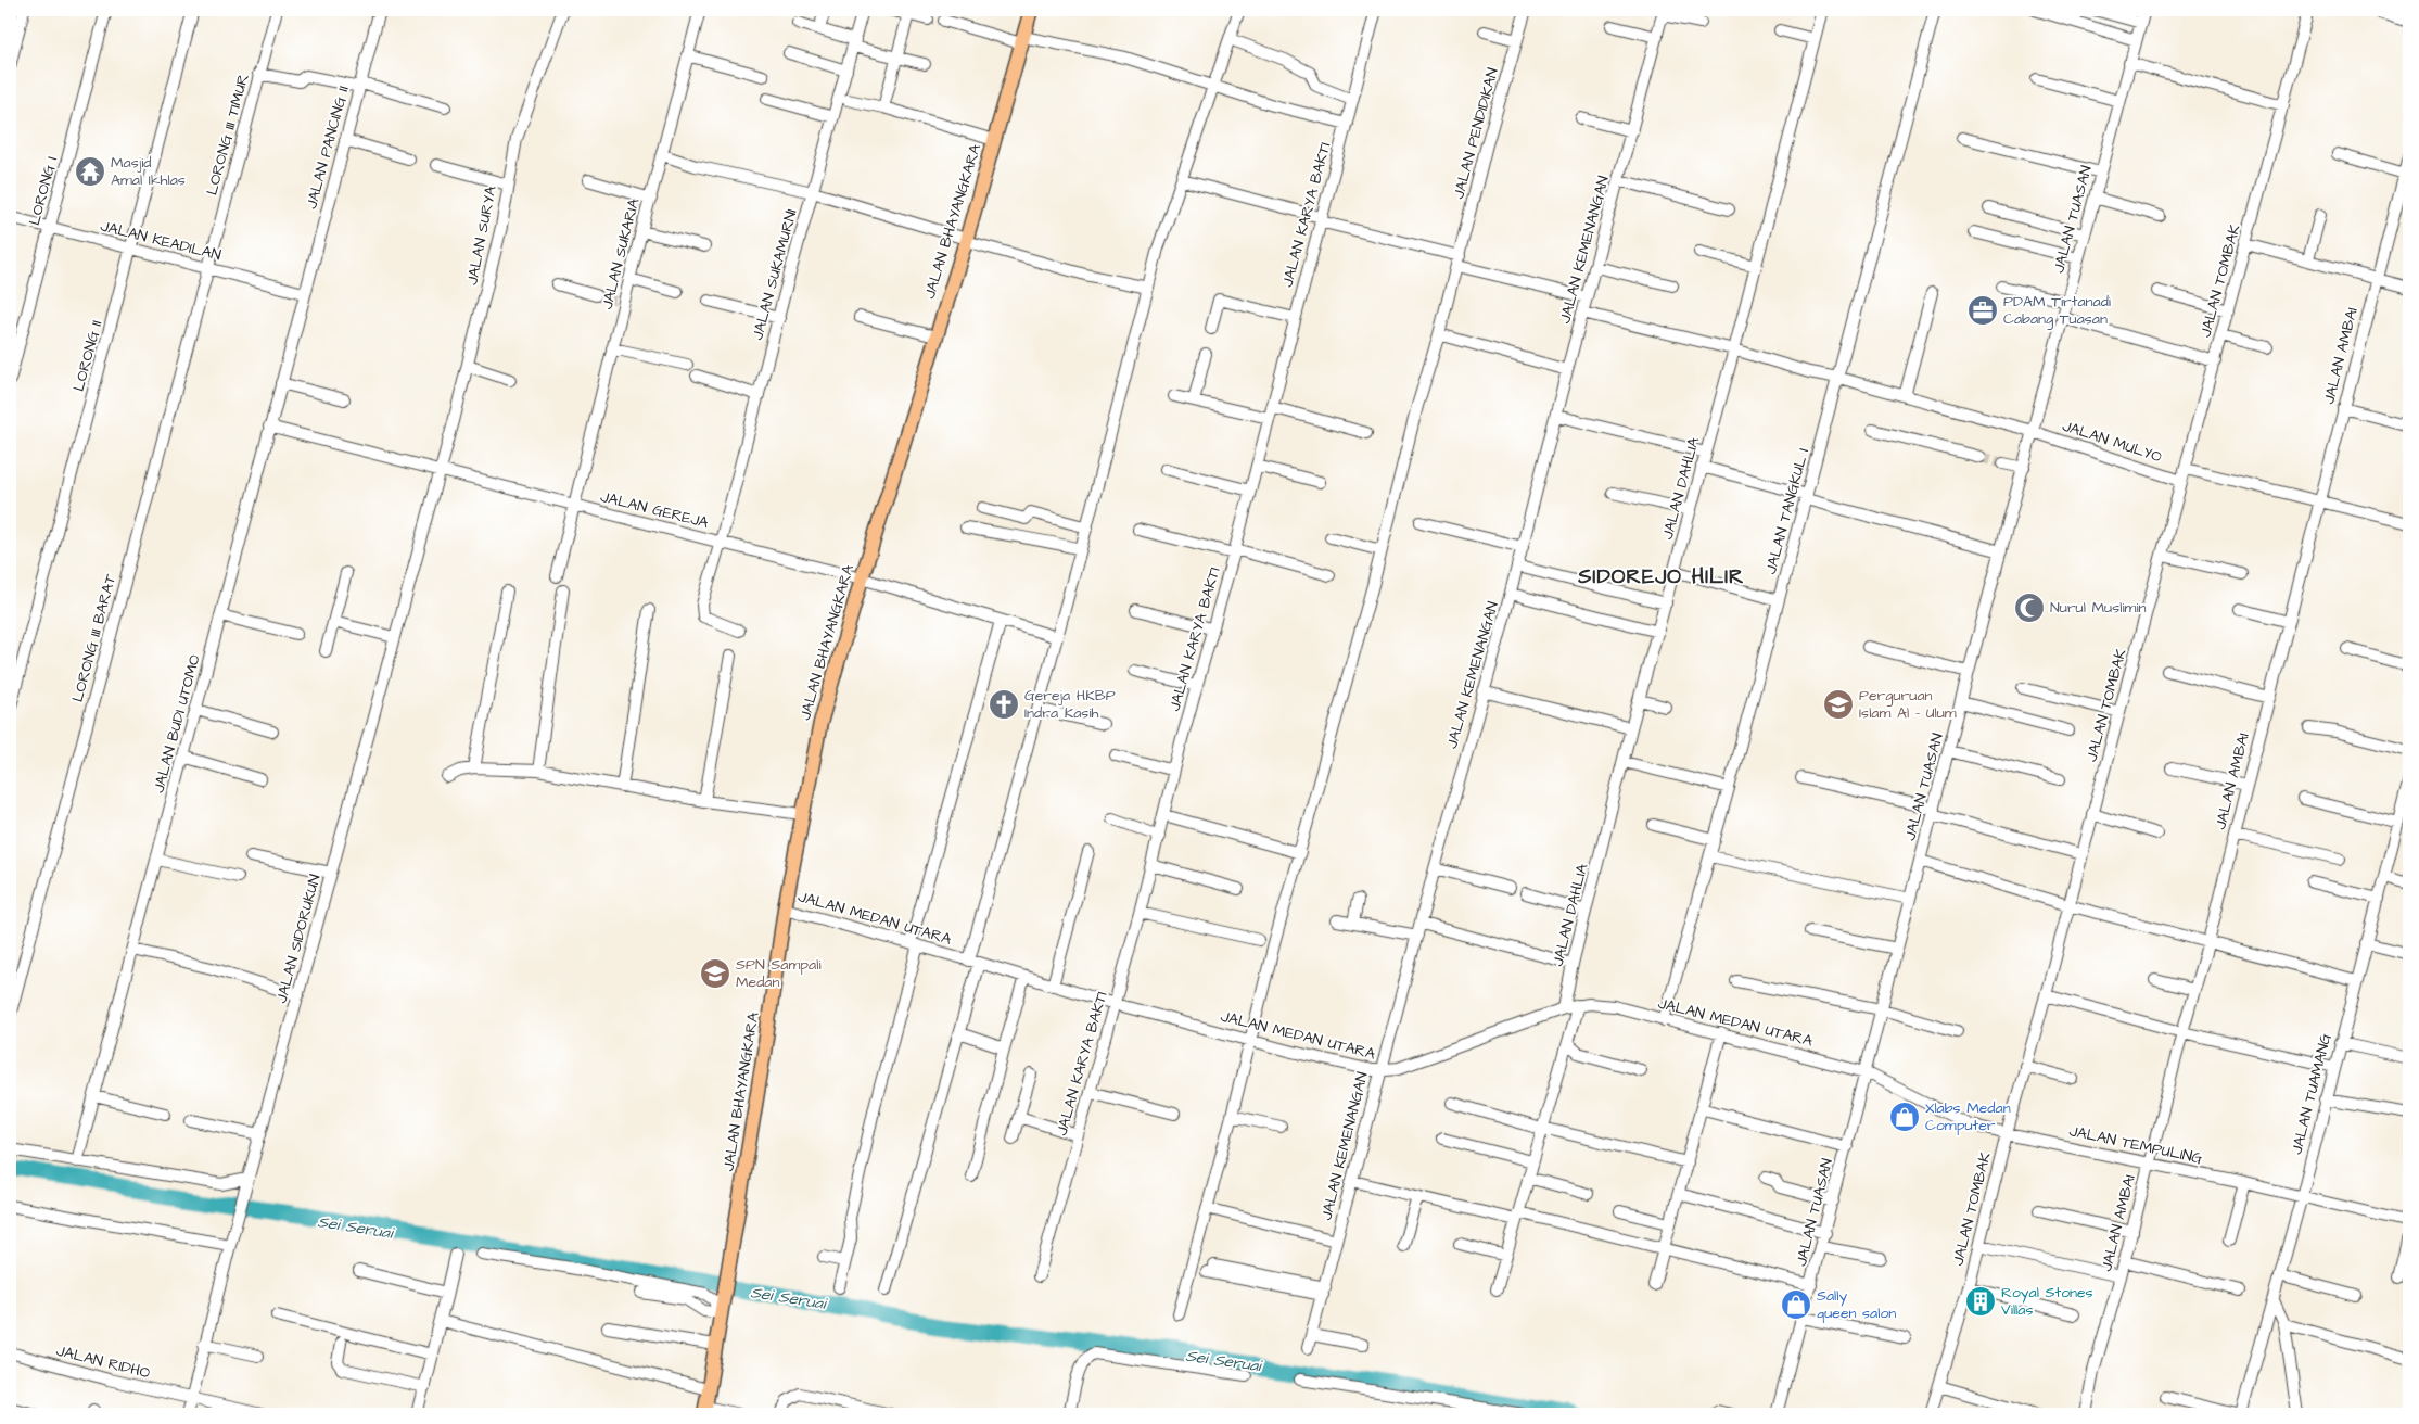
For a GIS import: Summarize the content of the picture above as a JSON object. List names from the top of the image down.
{
  "streets": {
    "main road": ["JALAN BHAYANGKARA"],
    "street": [
      "JALAN PENDIDIKAN",
      "LORONG III TIMUR",
      "JALAN PANCING II",
      "LORONG I",
      "JALAN KARYA BAKTI",
      "JALAN TUASAN",
      "JALAN SURYA",
      "JALAN KEADILAN",
      "JALAN KEMENANGAN",
      "JALAN SUKARIA",
      "JALAN SUKAMURNI",
      "JALAN TOMBAK",
      "LORONG II",
      "JALAN AMBAI",
      "JALAN MULYO",
      "JALAN DAHLIA",
      "JALAN GEREJA",
      "JALAN TANGKUL I",
      "LORONG III BARAT",
      "JALAN BUDI UTOMO",
      "JALAN MEDAN UTARA",
      "JALAN SIDORUKUN",
      "JALAN TUAMANG",
      "JALAN TEMPULING",
      "JALAN RIDHO"
    ]
  },
  "crossings": [
    ["LORONG III TIMUR", "JALAN KEADILAN"],
    ["LORONG III TIMUR", "LORONG III BARAT"],
    ["JALAN PANCING II", "JALAN KEADILAN"],
    ["JALAN PANCING II", "JALAN BUDI UTOMO"],
    ["LORONG I", "JALAN KEADILAN"],
    ["JALAN KARYA BAKTI", "JALAN MEDAN UTARA"],
    ["JALAN TUASAN", "JALAN MULYO"],
    ["JALAN TUASAN", "JALAN MEDAN UTARA"],
    ["JALAN TUASAN", "JALAN TEMPULING"],
    ["JALAN BHAYANGKARA", "JALAN GEREJA"],
    ["JALAN BHAYANGKARA", "JALAN MEDAN UTARA"],
    ["JALAN SURYA", "JALAN GEREJA"],
    ["JALAN SURYA", "JALAN SIDORUKUN"],
    ["JALAN KEADILAN", "LORONG II"],
    ["JALAN KEADILAN", "LORONG III BARAT"],
    ["JALAN KEADILAN", "JALAN BUDI UTOMO"],
    ["JALAN KEMENANGAN", "JALAN MULYO"],
    ["JALAN KEMENANGAN", "JALAN MEDAN UTARA"],
    ["JALAN SUKARIA", "JALAN GEREJA"],
    ["JALAN SUKAMURNI", "JALAN GEREJA"],
    ["JALAN TOMBAK", "JALAN MULYO"],
    ["JALAN TOMBAK", "JALAN TEMPULING"],
    ["JALAN AMBAI", "JALAN TEMPULING"],
    ["JALAN MULYO", "JALAN DAHLIA"],
    ["JALAN MULYO", "JALAN TANGKUL I"],
    ["JALAN DAHLIA", "JALAN MEDAN UTARA"],
    ["JALAN GEREJA", "JALAN BUDI UTOMO"],
    ["JALAN GEREJA", "JALAN SIDORUKUN"],
    ["JALAN TANGKUL I", "JALAN MEDAN UTARA"],
    ["JALAN MEDAN UTARA", "JALAN TEMPULING"],
    ["JALAN SIDORUKUN", "JALAN RIDHO"],
    ["JALAN TUAMANG", "JALAN TEMPULING"]
  ],
  "districts": ["SIDOREJO HILIR"],
  "water": ["Sei Seruai"],
  "places": {
    "temple": ["Masjid Amal Ikhlas"],
    "office": ["PDAM Tirtanadi Cabang Tuasan"],
    "mosque": ["Nurul Muslimin"],
    "church": ["Gereja HKBP Indra Kasih"],
    "school or university": ["Perguruan Islam Al - Ulum", "SPN Sampali Medan"],
    "shop": ["Xlabs Medan Computer", "Sally queen salon"],
    "building": ["Royal Stones Villas"]
  }
}
